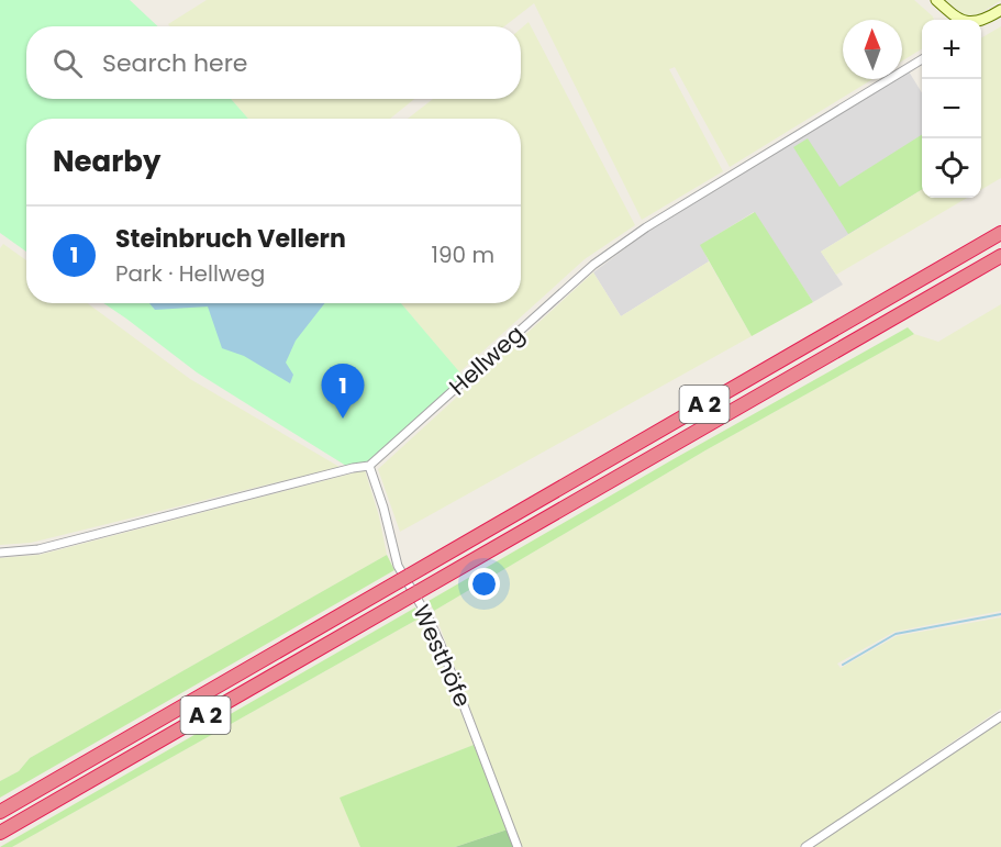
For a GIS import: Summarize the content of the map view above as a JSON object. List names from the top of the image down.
{
  "streets": {
    "highway": ["A 2"],
    "street": ["Hellweg", "Westhöfe"]
  },
  "crossings": [
    ["Hellweg", "Westhöfe"]
  ],
  "north": "top",
  "page": {
    "map_buttons": ["+", "−"],
    "search": "Search here",
    "heading": "Nearby",
    "list": [
      {
        "mark": "1",
        "name": "Steinbruch Vellern",
        "note": "Park · Hellweg",
        "value": "190 m"
      }
    ],
    "pins": "1"
  }
}
